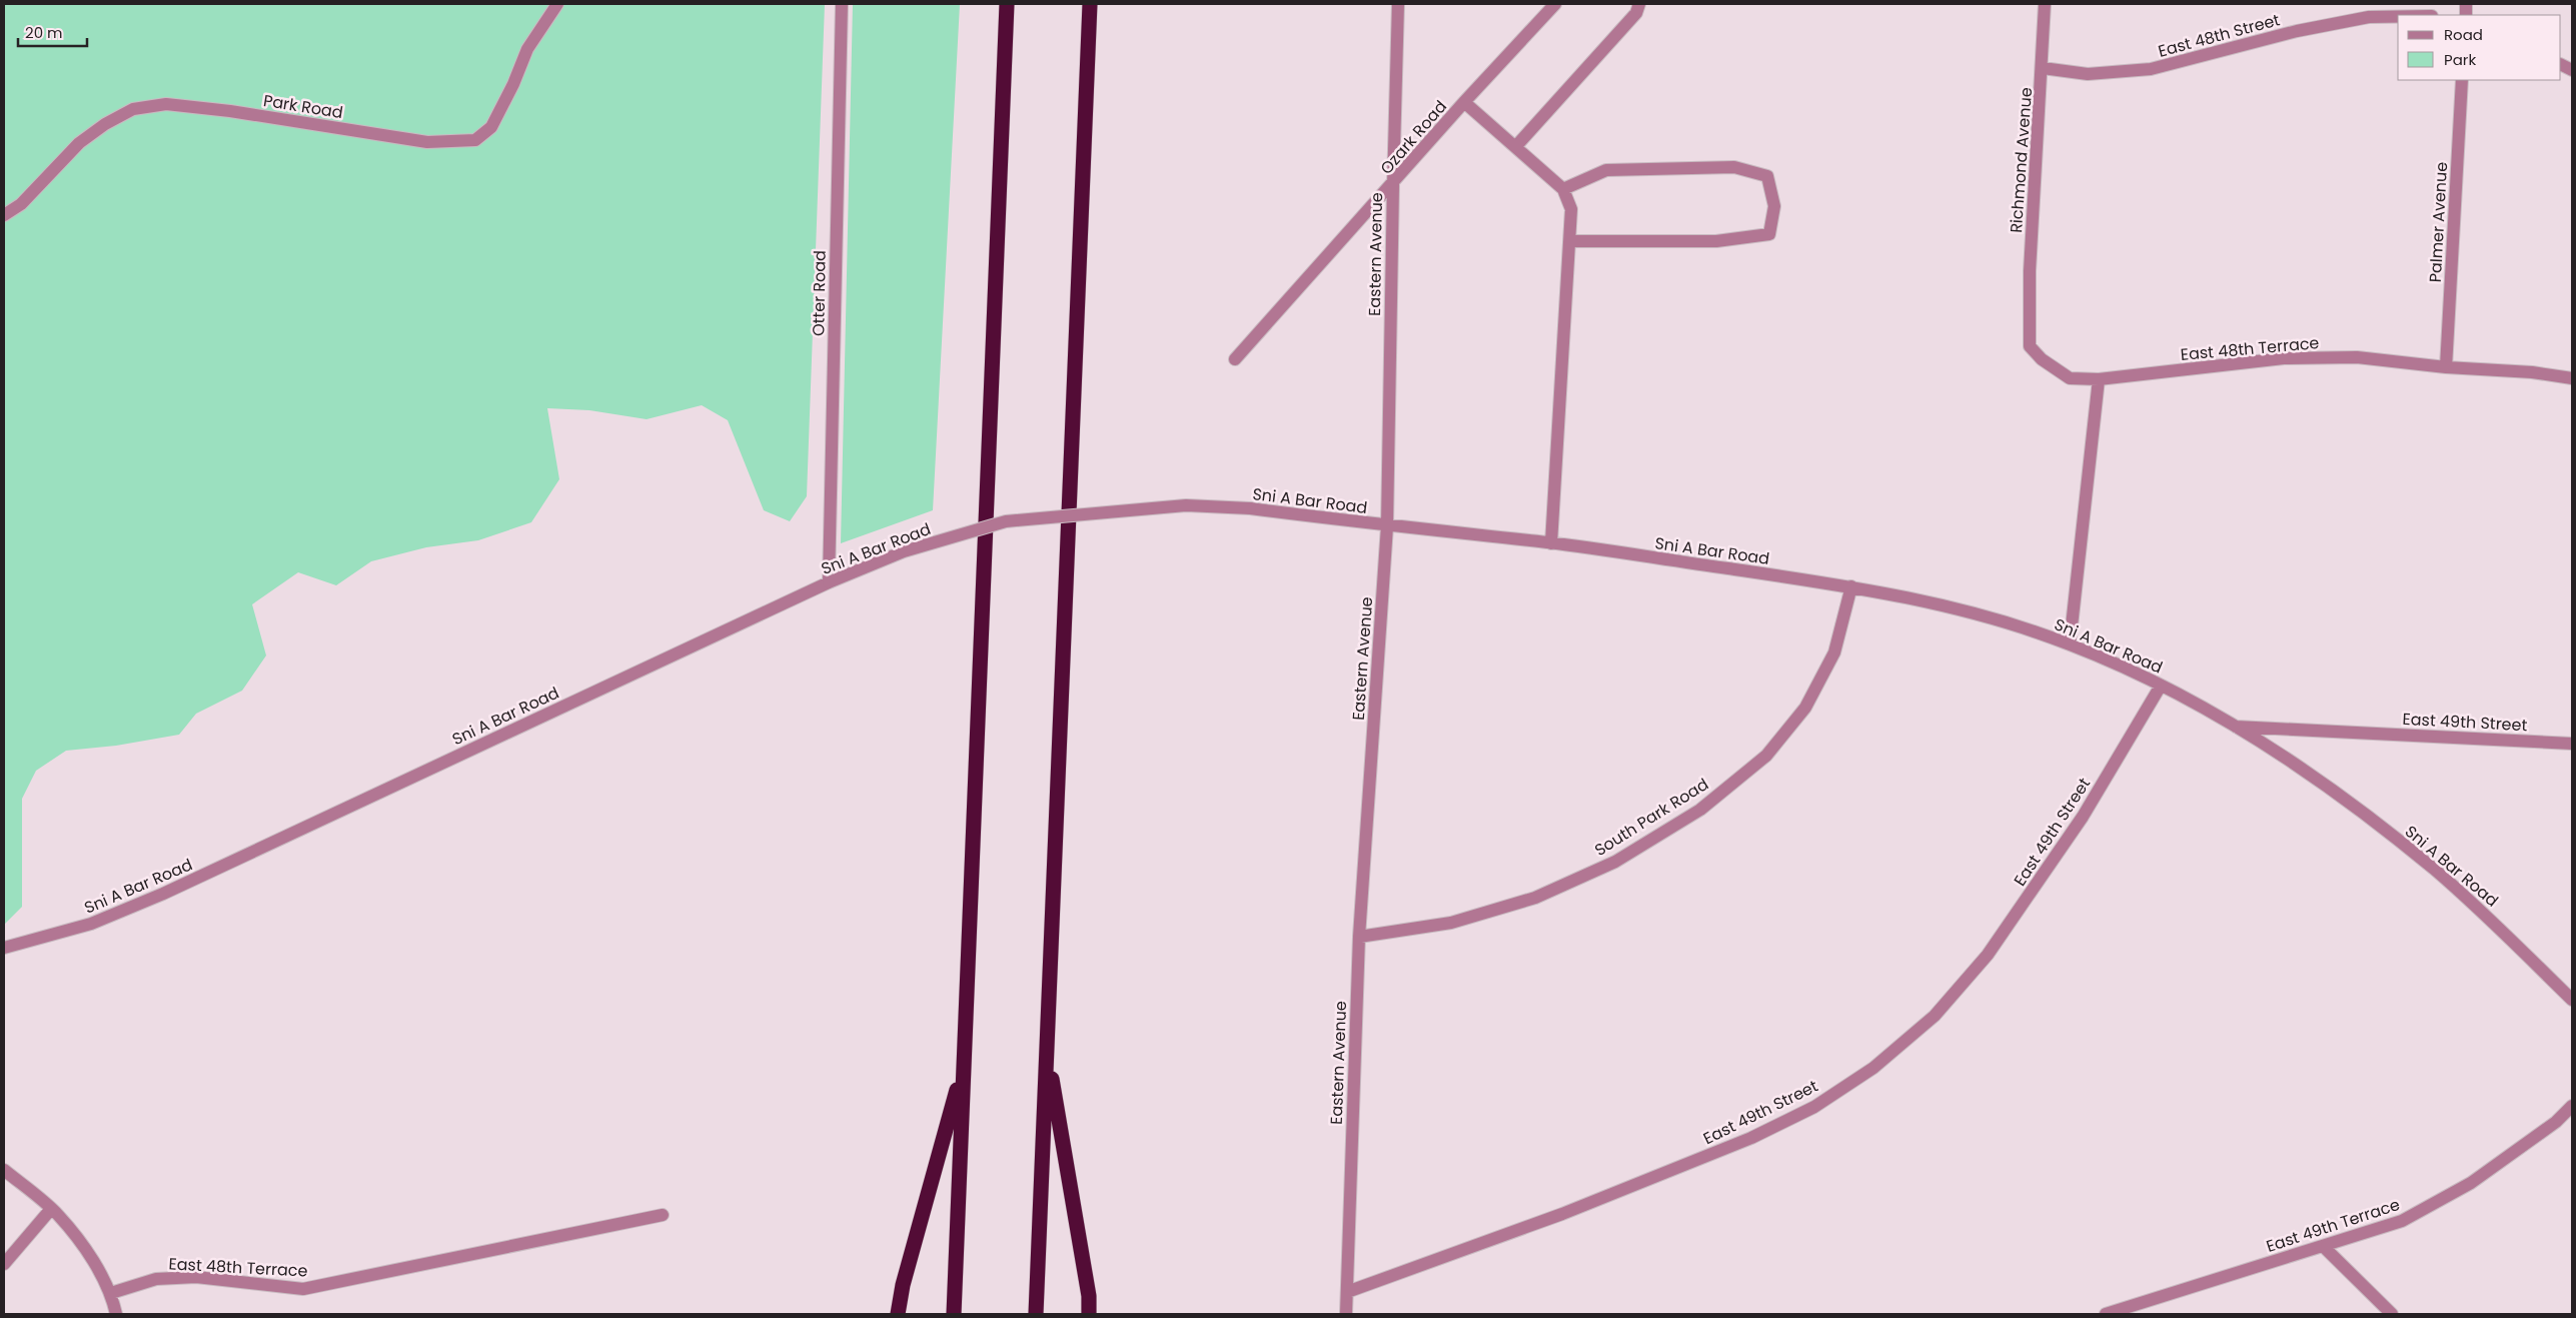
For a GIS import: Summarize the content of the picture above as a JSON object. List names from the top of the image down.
{
  "streets": {
    "street": [
      "East 48th Street",
      "Park Road",
      "Ozark Road",
      "Richmond Avenue",
      "Palmer Avenue",
      "Eastern Avenue",
      "Otter Road",
      "East 48th Terrace",
      "Sni A Bar Road",
      "East 49th Street",
      "South Park Road",
      "East 49th Terrace"
    ]
  },
  "crossings": [
    ["East 48th Street", "Richmond Avenue"],
    ["Ozark Road", "Eastern Avenue"],
    ["Richmond Avenue", "East 48th Terrace"],
    ["Palmer Avenue", "East 48th Terrace"],
    ["Eastern Avenue", "Sni A Bar Road"],
    ["Eastern Avenue", "East 49th Street"],
    ["Eastern Avenue", "South Park Road"],
    ["Otter Road", "Sni A Bar Road"],
    ["Sni A Bar Road", "East 49th Street"],
    ["Sni A Bar Road", "South Park Road"]
  ],
  "legend": ["Road", "Park"],
  "scale_bar": "20 m"
}
